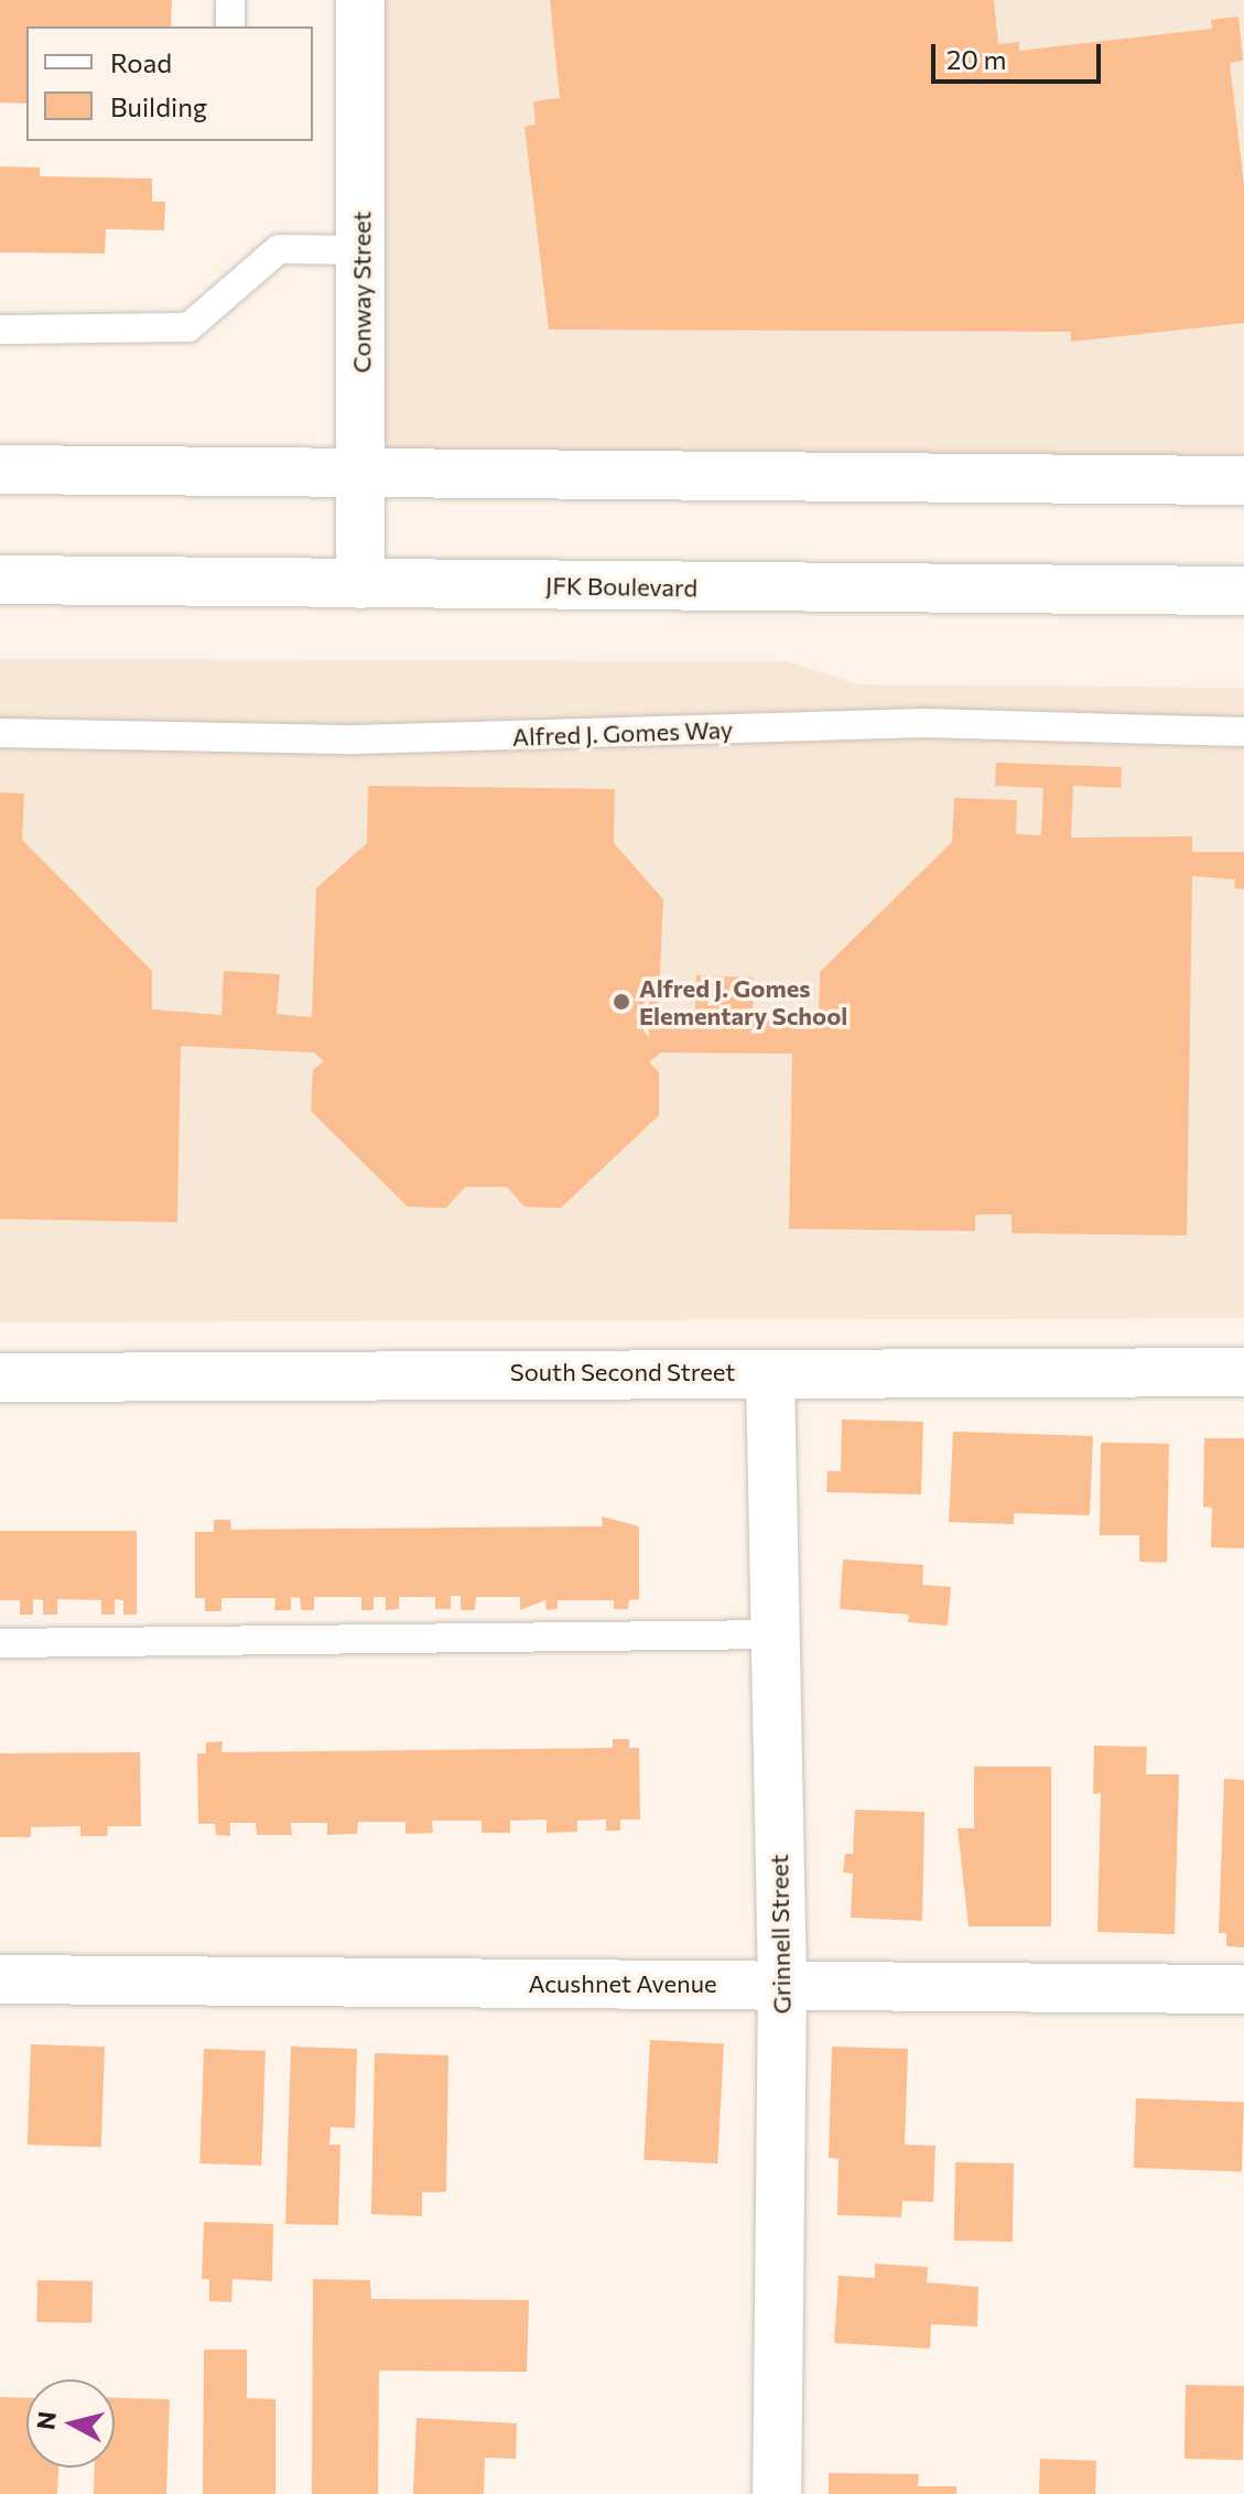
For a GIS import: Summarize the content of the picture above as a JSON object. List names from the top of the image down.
{
  "streets": {
    "street": [
      "Conway Street",
      "JFK Boulevard",
      "South Second Street",
      "Grinnell Street",
      "Acushnet Avenue"
    ],
    "lane": ["Alfred J. Gomes Way"]
  },
  "crossings": [
    ["Conway Street", "JFK Boulevard"],
    ["South Second Street", "Grinnell Street"],
    ["Grinnell Street", "Acushnet Avenue"]
  ],
  "places": ["Alfred J. Gomes Elementary School"],
  "legend": ["Road", "Building"],
  "scale_bar": "20 m",
  "north": "left"
}
